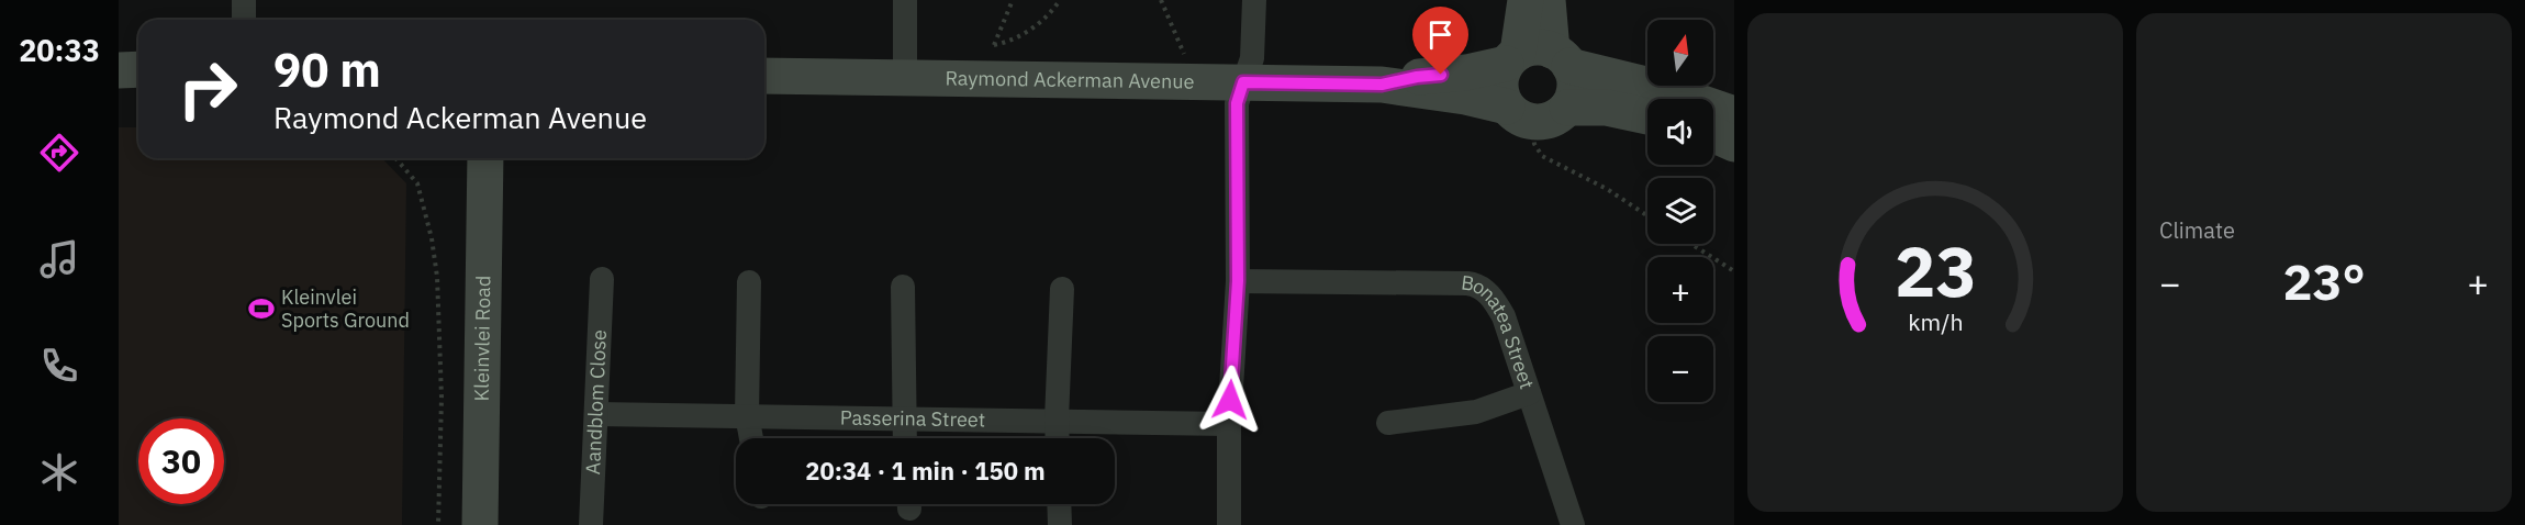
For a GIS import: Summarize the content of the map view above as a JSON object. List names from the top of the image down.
{
  "streets": {
    "street": [
      "Raymond Ackerman Avenue",
      "Kleinvlei Road",
      "Bonatea Street",
      "Aandblom Close",
      "Passerina Street"
    ]
  },
  "crossings": [
    ["Aandblom Close", "Passerina Street"]
  ],
  "places": {
    "sports": ["Kleinvlei Sports Ground"]
  },
  "north": "top",
  "page": {
    "tabs": "20:33",
    "tile": "Climate",
    "map_buttons": ["+", "−"],
    "turn": ["90 m", "Raymond Ackerman Avenue"],
    "heat": ["−", "23°", "+"],
    "limit": "30",
    "trip": "20:34 · 1 min · 150 m",
    "gauge": ["23", "km/h"]
  }
}
